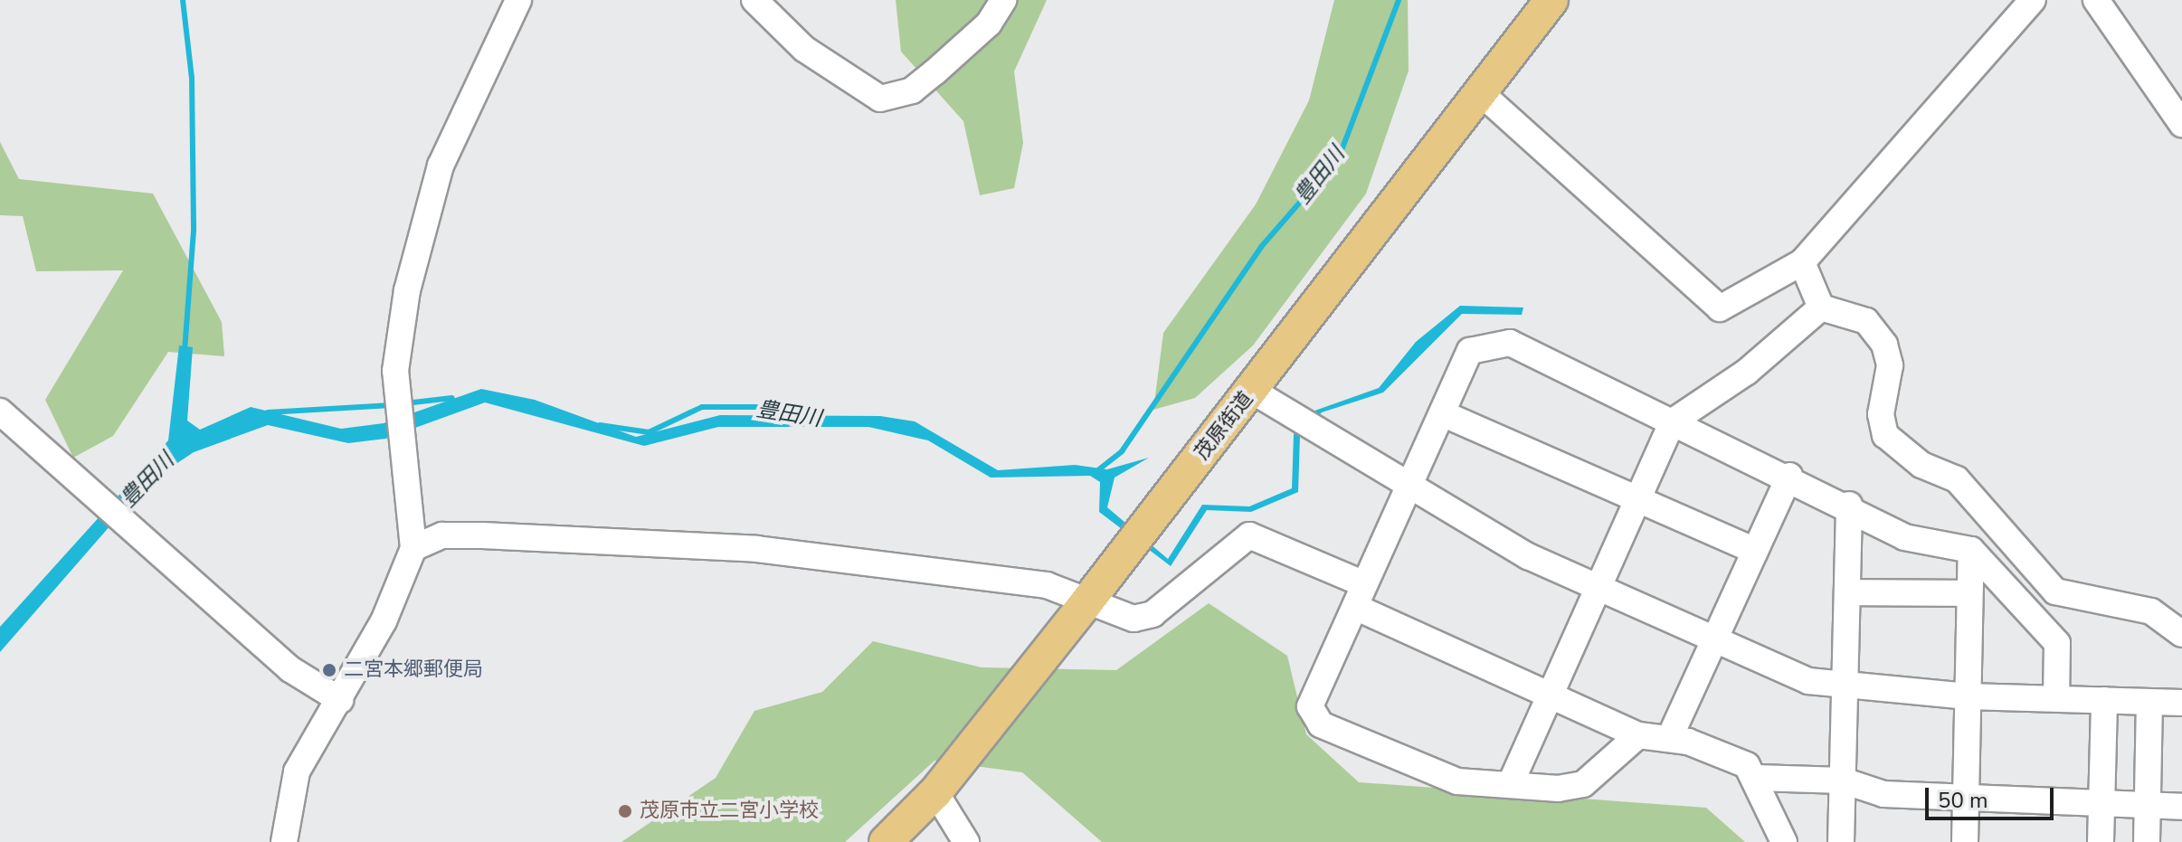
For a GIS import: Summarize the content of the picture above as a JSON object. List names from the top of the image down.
{
  "streets": {
    "main road": ["茂原街道"]
  },
  "water": ["豊田川"],
  "places": ["二宮本郷郵便局", "茂原市立二宮小学校"],
  "scale_bar": "50 m"
}
